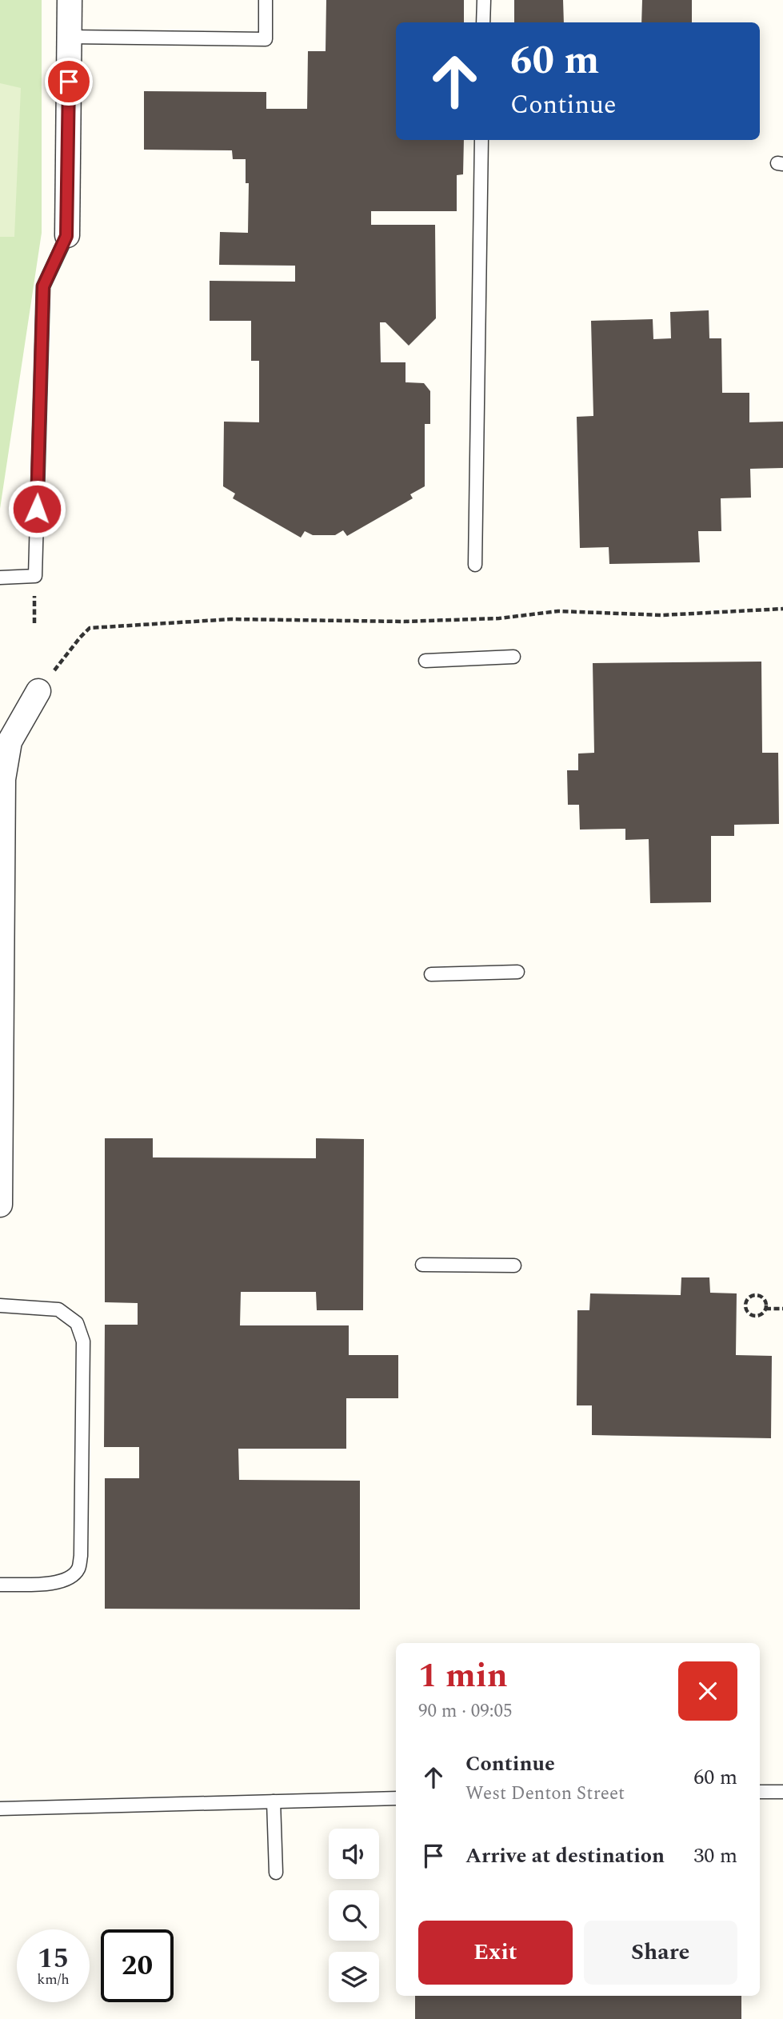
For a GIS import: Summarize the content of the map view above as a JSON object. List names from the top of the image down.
{
  "page": {
    "turn": ["60 m", "Continue"],
    "heading": ["1 min", "90 m · 09:05"],
    "list": [
      {
        "name": "Continue",
        "note": "West Denton Street",
        "value": "60 m"
      },
      {
        "name": "Arrive at destination",
        "value": "30 m"
      }
    ],
    "buttons": ["Exit", "Share"],
    "speed": "15 km/h",
    "limit": "20"
  }
}
